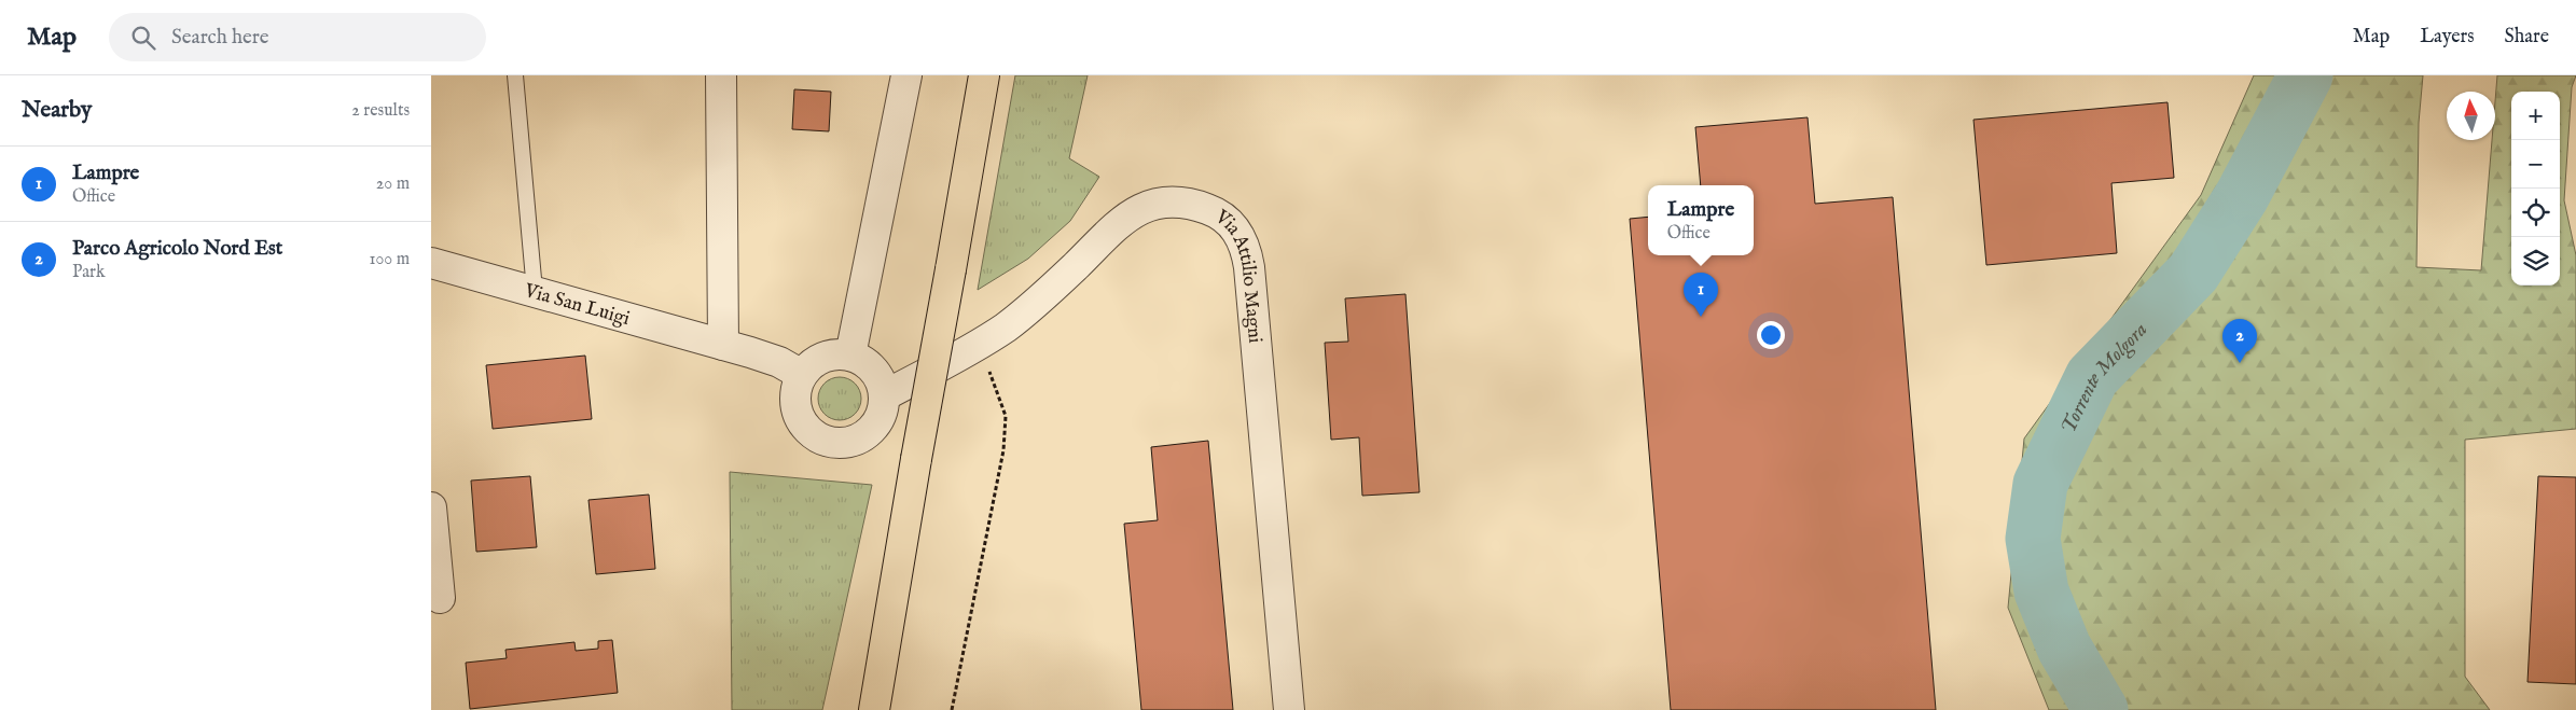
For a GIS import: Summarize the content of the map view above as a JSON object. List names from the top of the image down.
{
  "streets": {
    "street": ["Via Attilio Magni", "Via San Luigi"]
  },
  "crossings": [
    ["Via Attilio Magni", "Via San Luigi"]
  ],
  "water": ["Torrente Molgora"],
  "north": "top",
  "page": {
    "header": "Map",
    "search": "Search here",
    "nav": ["Map", "Layers", "Share"],
    "heading": ["Nearby", "2 results"],
    "map_buttons": ["+", "−"],
    "list": [
      {
        "mark": "1",
        "name": "Lampre",
        "note": "Office",
        "value": "20 m"
      },
      {
        "mark": "2",
        "name": "Parco Agricolo Nord Est",
        "note": "Park",
        "value": "100 m"
      }
    ],
    "popup": ["Lampre", "Office"],
    "pins": ["1", "2"]
  }
}
